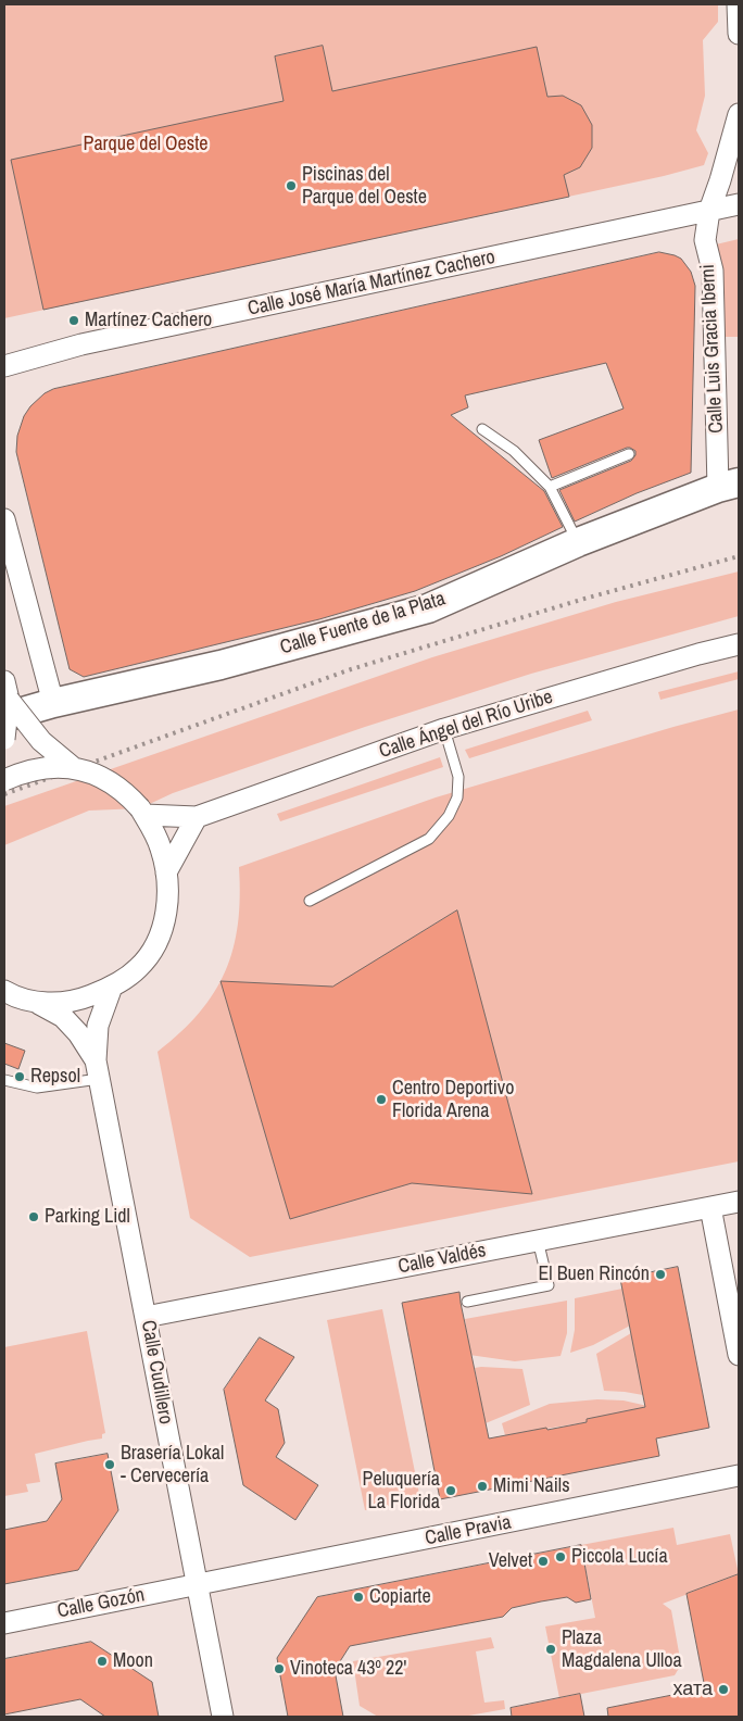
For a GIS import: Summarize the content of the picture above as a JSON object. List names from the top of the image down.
{
  "streets": {
    "main road": ["Calle Fuente de la Plata"],
    "street": [
      "Calle José María Martínez Cachero",
      "Calle Luis Gracia Iberni",
      "Calle Ángel del Río Uribe",
      "Calle Valdés",
      "Calle Cudillero",
      "Calle Pravia",
      "Calle Gozón"
    ]
  },
  "crossings": [
    ["Calle José María Martínez Cachero", "Calle Luis Gracia Iberni"],
    ["Calle Luis Gracia Iberni", "Calle Fuente de la Plata"],
    ["Calle Valdés", "Calle Cudillero"],
    ["Calle Cudillero", "Calle Pravia"],
    ["Calle Cudillero", "Calle Gozón"],
    ["Calle Pravia", "Calle Gozón"]
  ],
  "parks": ["Parque del Oeste"],
  "places": [
    "Piscinas del Parque del Oeste",
    "Martínez Cachero",
    "Repsol",
    "Centro Deportivo Florida Arena",
    "Parking Lidl",
    "El Buen Rincón",
    "Brasería Lokal - Cervecería",
    "Mimi Nails",
    "Peluquería La Florida",
    "Piccola Lucía",
    "Velvet",
    "Copiarte",
    "Plaza Magdalena Ulloa",
    "Moon",
    "Vinoteca 43º 22'",
    "хата"
  ]
}
